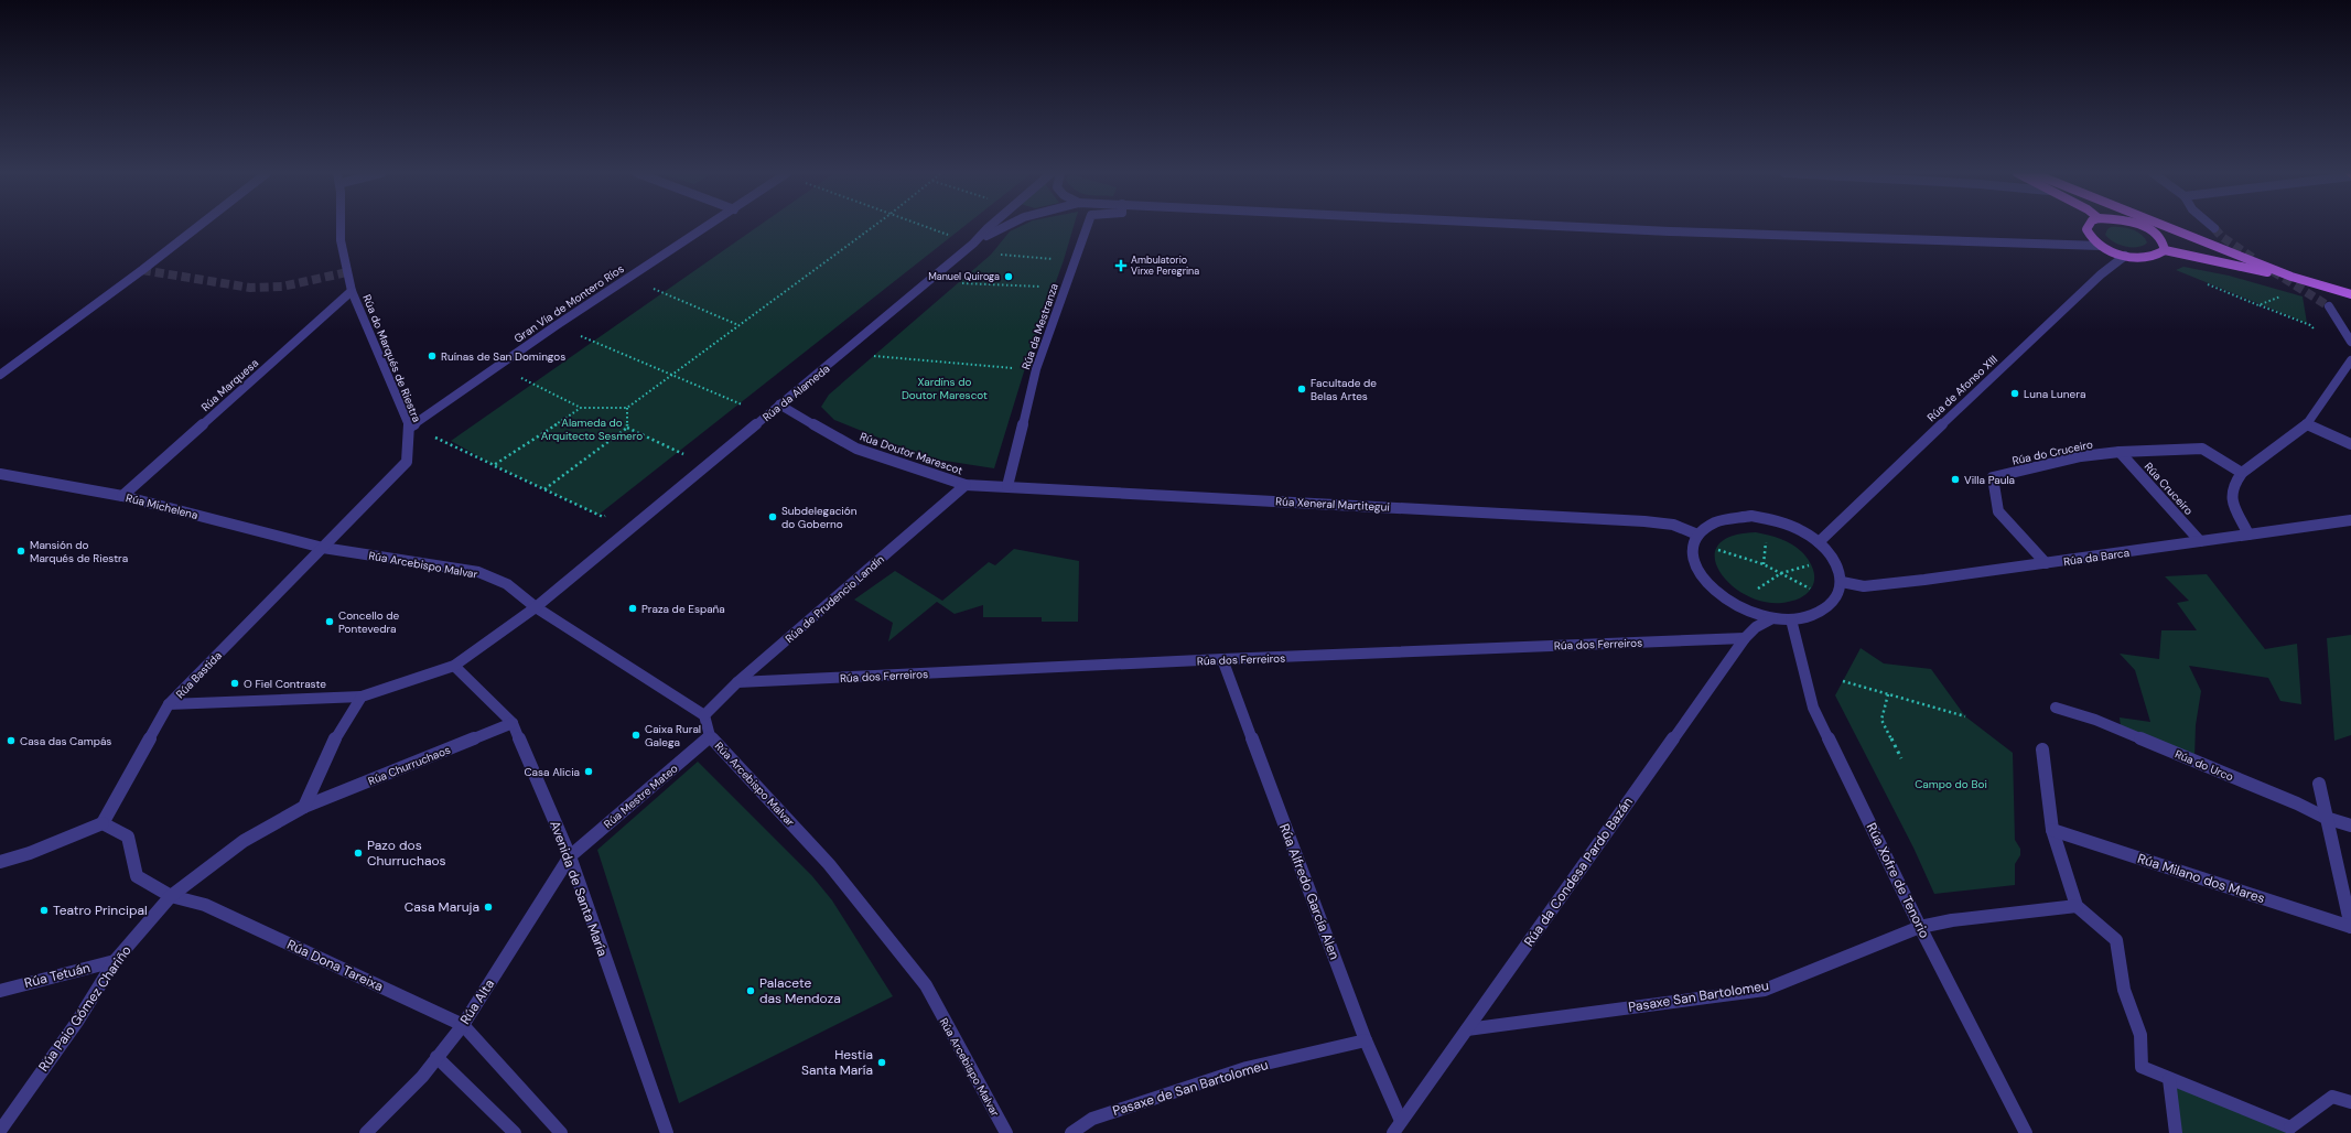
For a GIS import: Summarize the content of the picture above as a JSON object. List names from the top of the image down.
{
  "streets": {
    "street": [
      "Gran Vía de Montero Ríos",
      "Rúa da Mestranza",
      "Rúa do Marqués de Riestra",
      "Rúa Marquesa",
      "Rúa de Afonso XIII",
      "Rúa da Alameda",
      "Rúa do Cruceiro",
      "Rúa Doutor Marescot",
      "Rúa Cruceiro",
      "Rúa Xeneral Martitegui",
      "Rúa Michelena",
      "Rúa da Barca",
      "Rúa Arcebispo Malvar",
      "Rúa de Prudencio Landín",
      "Rúa dos Ferreiros",
      "Rúa Bastida",
      "Rúa Churruchaos",
      "Rúa do Urco",
      "Rúa Mestre Mateo",
      "Rúa da Condesa Pardo Bazán",
      "Rúa Milano dos Mares",
      "Rúa Xofre de Tenorio",
      "Avenida de Santa María",
      "Rúa Alfredo García Alen",
      "Rúa Dona Tareixa",
      "Rúa Tetuán",
      "Pasaxe San Bartolomeu",
      "Rúa Alta",
      "Rúa Paio Gómez Chariño",
      "Pasaxe de San Bartolomeu"
    ]
  },
  "crossings": [
    ["Gran Vía de Montero Ríos", "Rúa do Marqués de Riestra"],
    ["Rúa da Mestranza", "Rúa Xeneral Martitegui"],
    ["Rúa do Marqués de Riestra", "Rúa Marquesa"],
    ["Rúa do Marqués de Riestra", "Rúa Michelena"],
    ["Rúa do Marqués de Riestra", "Rúa Arcebispo Malvar"],
    ["Rúa do Marqués de Riestra", "Rúa Bastida"],
    ["Rúa Marquesa", "Rúa Michelena"],
    ["Rúa de Afonso XIII", "Rúa Xeneral Martitegui"],
    ["Rúa de Afonso XIII", "Rúa da Barca"],
    ["Rúa de Afonso XIII", "Rúa da Condesa Pardo Bazán"],
    ["Rúa de Afonso XIII", "Rúa Xofre de Tenorio"],
    ["Rúa da Alameda", "Rúa Doutor Marescot"],
    ["Rúa da Alameda", "Rúa Arcebispo Malvar"],
    ["Rúa do Cruceiro", "Rúa Cruceiro"],
    ["Rúa do Cruceiro", "Rúa da Barca"],
    ["Rúa Doutor Marescot", "Rúa Xeneral Martitegui"],
    ["Rúa Doutor Marescot", "Rúa de Prudencio Landín"],
    ["Rúa Cruceiro", "Rúa da Barca"],
    ["Rúa Xeneral Martitegui", "Rúa da Barca"],
    ["Rúa Xeneral Martitegui", "Rúa de Prudencio Landín"],
    ["Rúa Xeneral Martitegui", "Rúa da Condesa Pardo Bazán"],
    ["Rúa Xeneral Martitegui", "Rúa Xofre de Tenorio"],
    ["Rúa Michelena", "Rúa Arcebispo Malvar"],
    ["Rúa Michelena", "Rúa Bastida"],
    ["Rúa da Barca", "Rúa da Condesa Pardo Bazán"],
    ["Rúa da Barca", "Rúa Xofre de Tenorio"],
    ["Rúa Arcebispo Malvar", "Rúa de Prudencio Landín"],
    ["Rúa Arcebispo Malvar", "Rúa Bastida"],
    ["Rúa Arcebispo Malvar", "Rúa Mestre Mateo"],
    ["Rúa de Prudencio Landín", "Rúa dos Ferreiros"],
    ["Rúa dos Ferreiros", "Rúa da Condesa Pardo Bazán"],
    ["Rúa dos Ferreiros", "Rúa Alfredo García Alen"],
    ["Rúa Bastida", "Rúa Dona Tareixa"],
    ["Rúa Churruchaos", "Avenida de Santa María"],
    ["Rúa Churruchaos", "Rúa Paio Gómez Chariño"],
    ["Rúa Mestre Mateo", "Avenida de Santa María"],
    ["Rúa Mestre Mateo", "Rúa Alta"],
    ["Rúa da Condesa Pardo Bazán", "Rúa Xofre de Tenorio"],
    ["Rúa da Condesa Pardo Bazán", "Rúa Alfredo García Alen"],
    ["Rúa da Condesa Pardo Bazán", "Pasaxe San Bartolomeu"],
    ["Rúa Xofre de Tenorio", "Pasaxe San Bartolomeu"],
    ["Avenida de Santa María", "Rúa Alta"],
    ["Rúa Alfredo García Alen", "Pasaxe de San Bartolomeu"],
    ["Rúa Dona Tareixa", "Rúa Alta"],
    ["Rúa Dona Tareixa", "Rúa Paio Gómez Chariño"],
    ["Rúa Tetuán", "Rúa Paio Gómez Chariño"]
  ],
  "parks": ["Xardíns do Doutor Marescot", "Alameda do Arquitecto Sesmero", "Campo do Boi"],
  "places": {
    "health": ["Ambulatorio Virxe Peregrina"],
    "other": [
      "Manuel Quiroga",
      "Ruínas de San Domingos",
      "Facultade de Belas Artes",
      "Luna Lunera",
      "Villa Paula",
      "Subdelegación do Goberno",
      "Mansión do Marqués de Riestra",
      "Praza de España",
      "Concello de Pontevedra",
      "O Fiel Contraste",
      "Caixa Rural Galega",
      "Casa das Campás",
      "Casa Alicia",
      "Pazo dos Churruchaos",
      "Casa Maruja",
      "Teatro Principal",
      "Palacete das Mendoza",
      "Hestia Santa María"
    ]
  }
}
